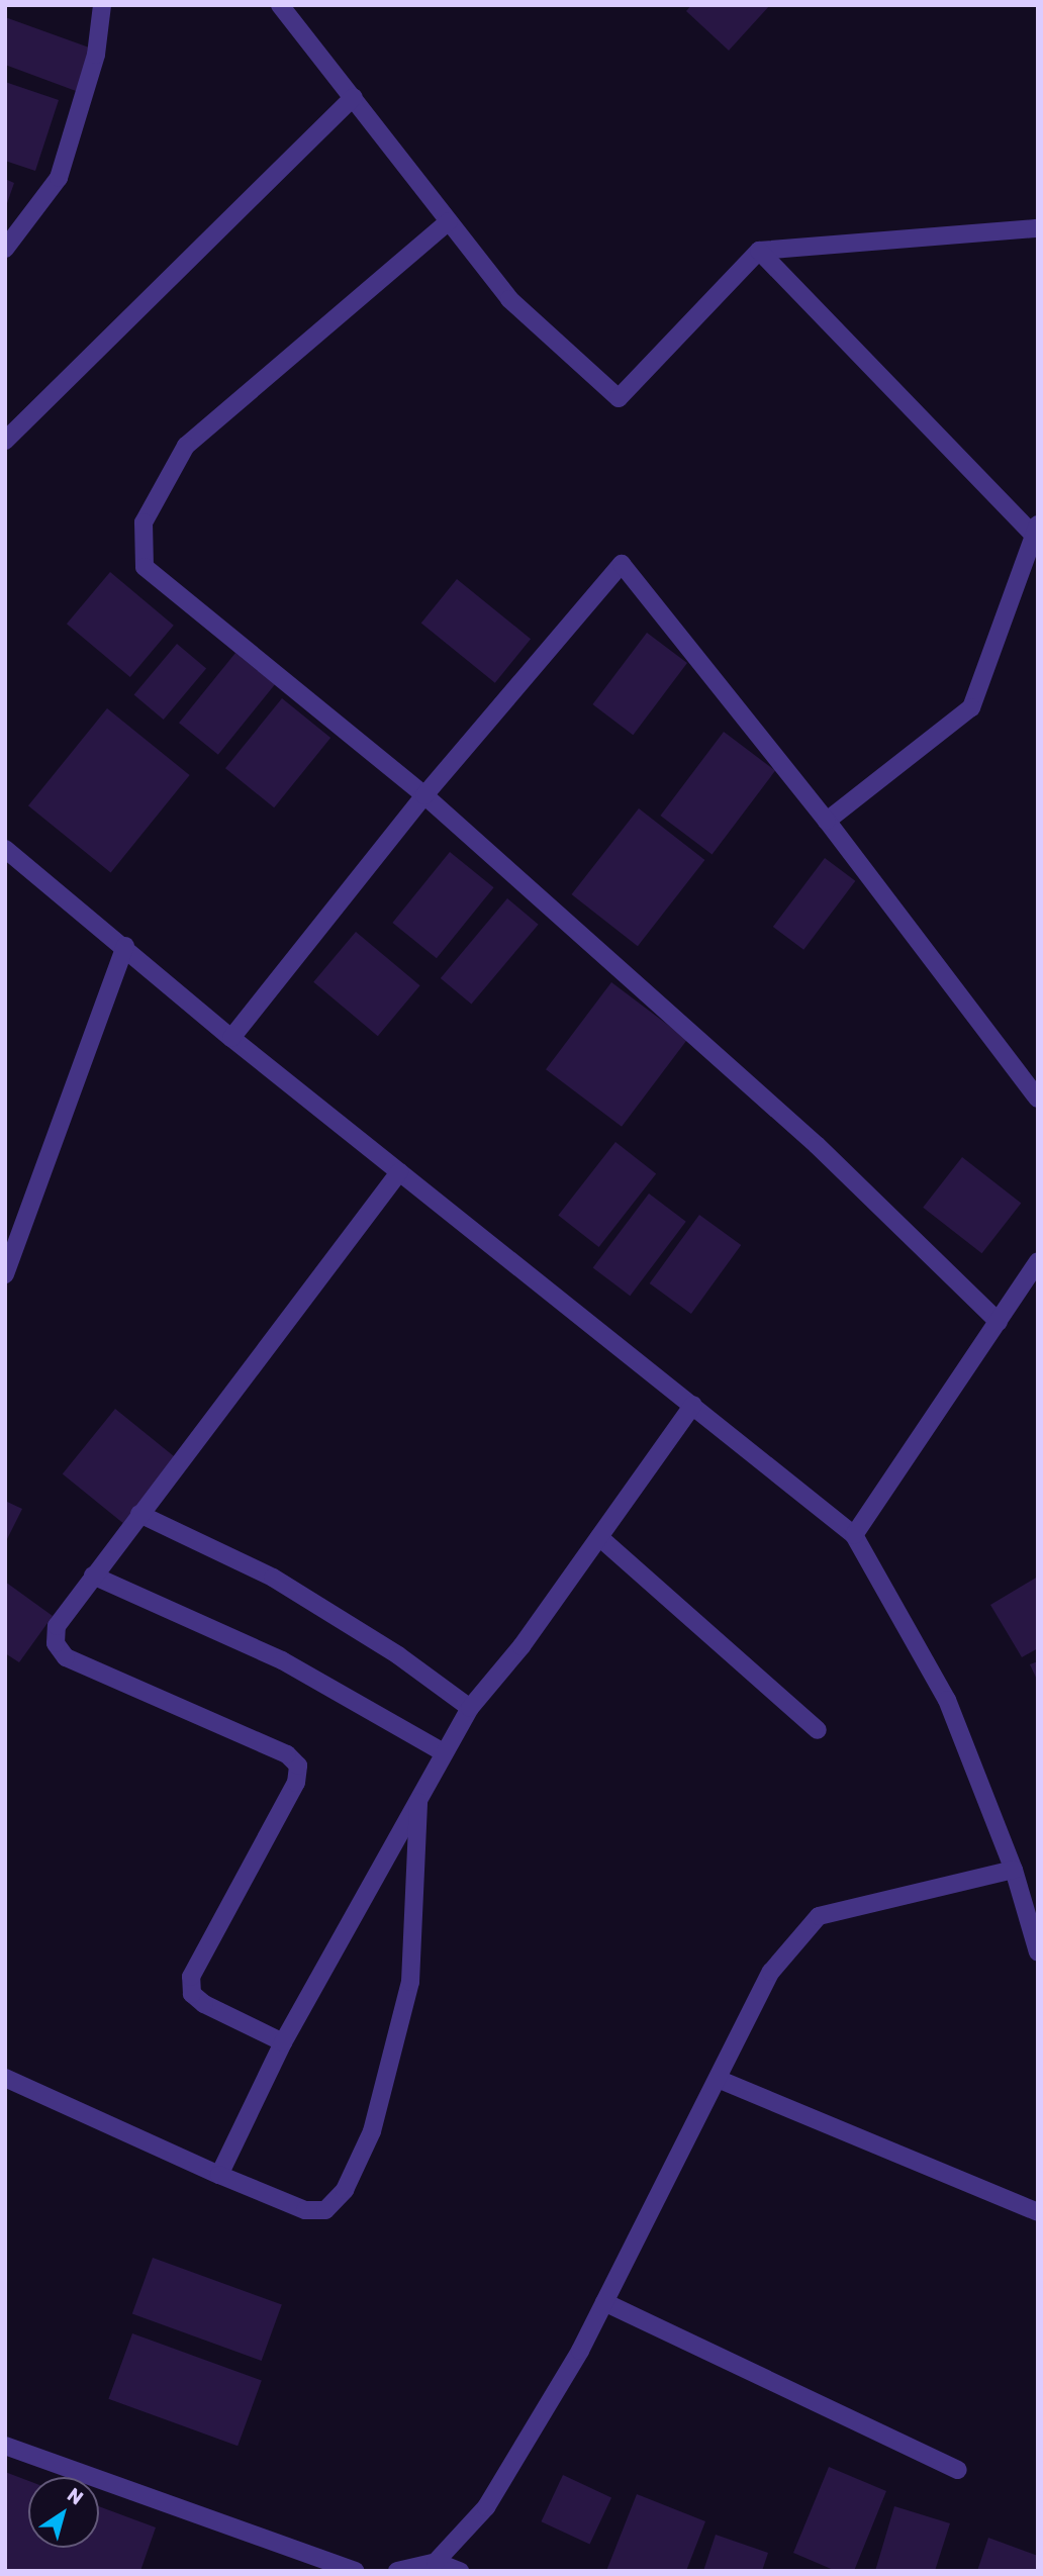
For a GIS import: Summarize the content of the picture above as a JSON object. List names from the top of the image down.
{
  "north": "top right"
}
